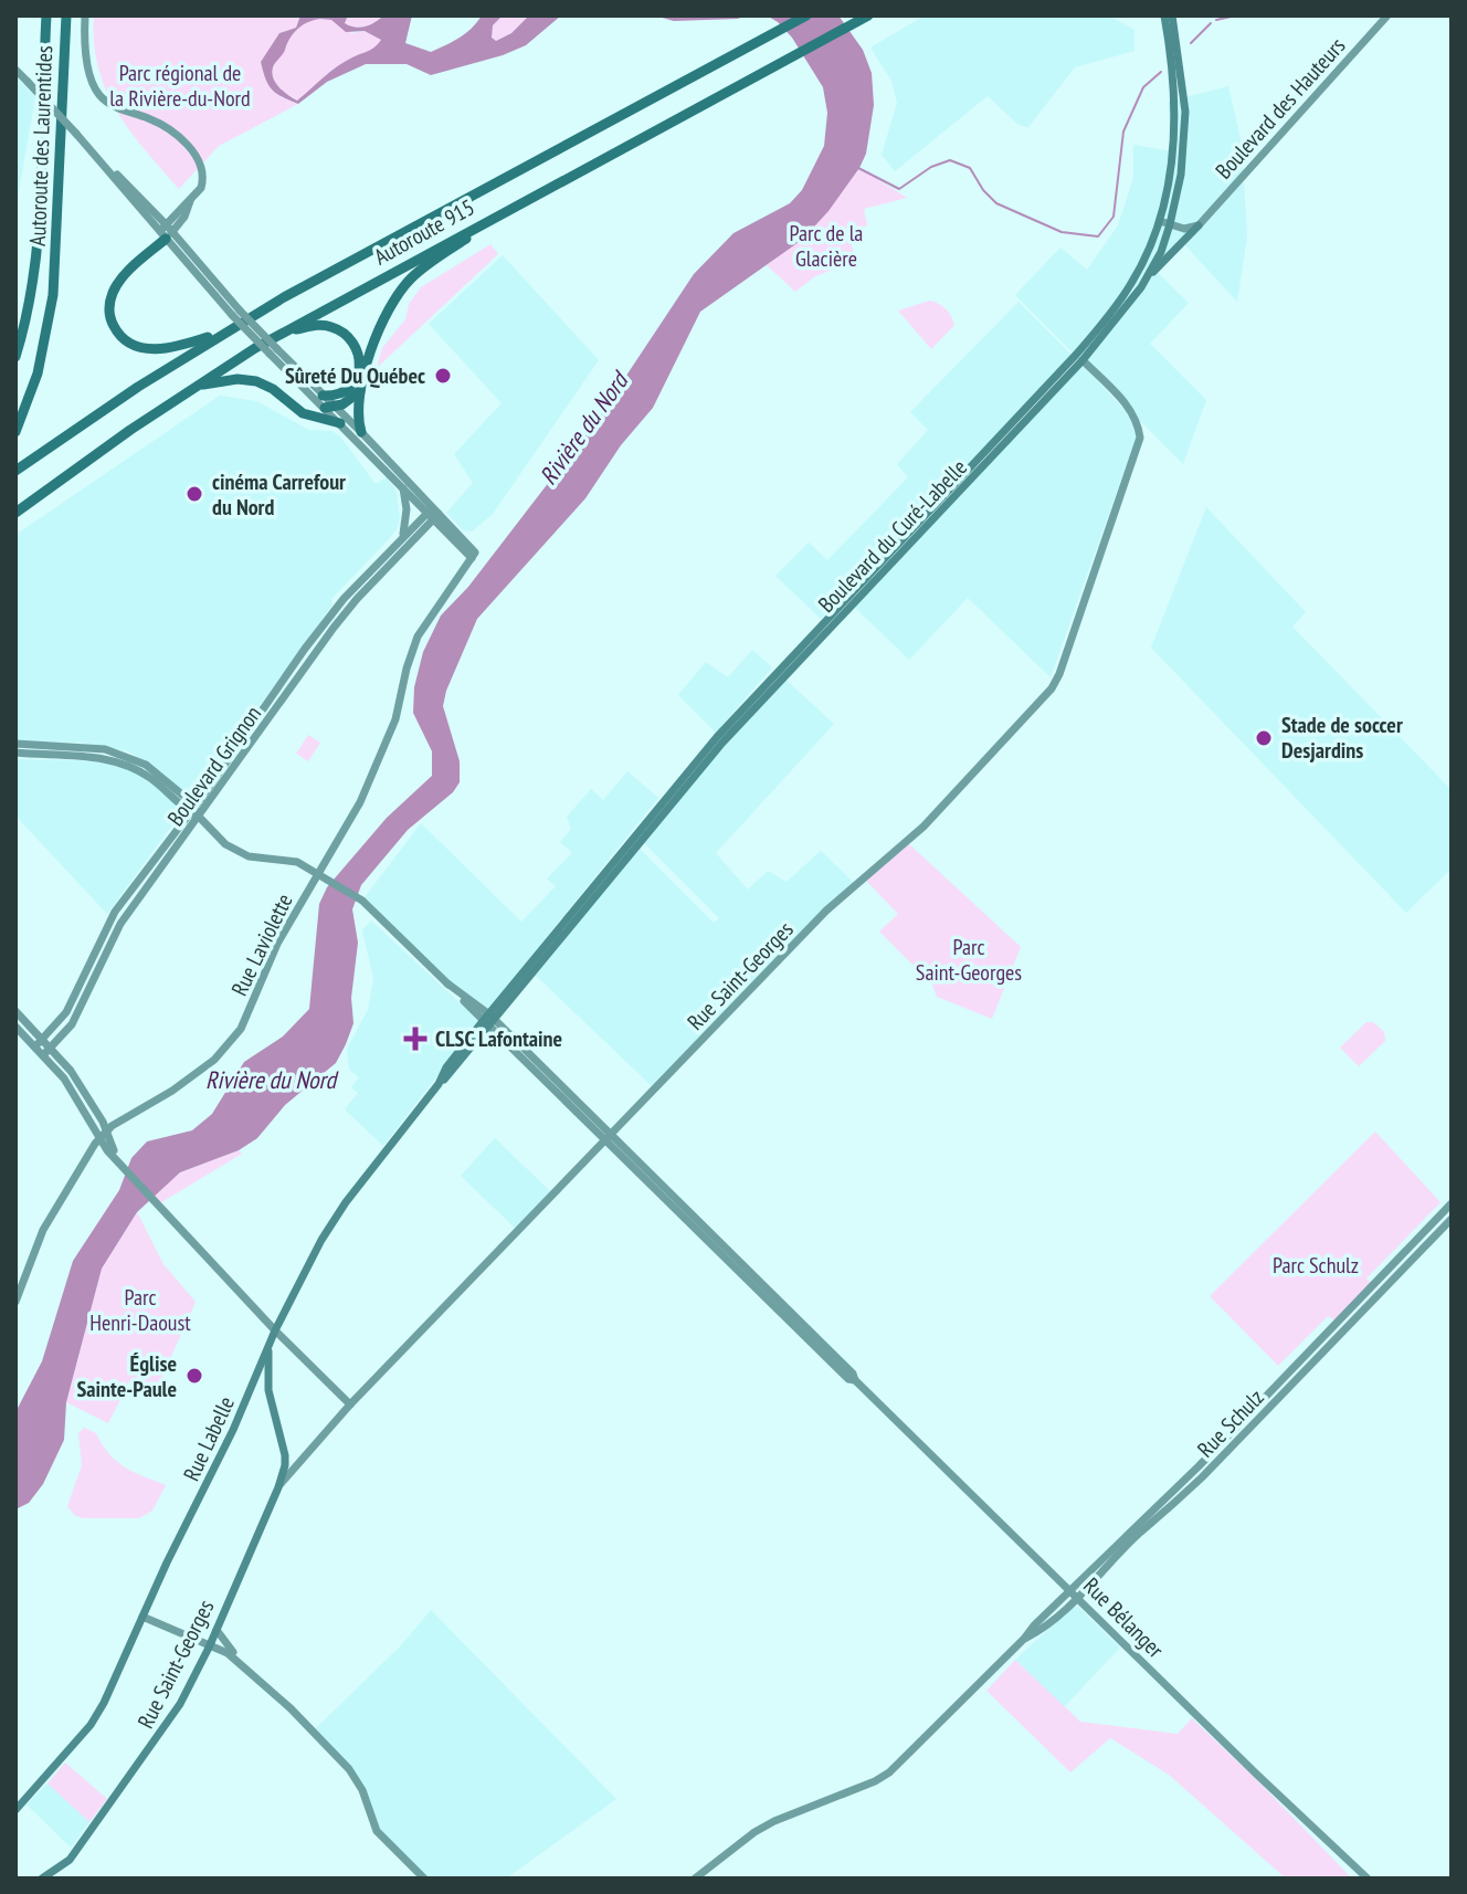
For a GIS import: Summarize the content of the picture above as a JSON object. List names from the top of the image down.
{
  "streets": {
    "highway": ["Autoroute des Laurentides", "Autoroute 915"],
    "main road": ["Boulevard du Curé-Labelle", "Rue Saint-Georges", "Rue Labelle"],
    "street": [
      "Boulevard des Hauteurs",
      "Boulevard Grignon",
      "Rue Laviolette",
      "Rue Schulz",
      "Rue Bélanger"
    ]
  },
  "crossings": [
    ["Boulevard du Curé-Labelle", "Rue Saint-Georges"],
    ["Boulevard du Curé-Labelle", "Rue Labelle"],
    ["Boulevard du Curé-Labelle", "Rue Bélanger"],
    ["Boulevard Grignon", "Rue Laviolette"],
    ["Boulevard Grignon", "Rue Bélanger"],
    ["Rue Laviolette", "Rue Bélanger"],
    ["Rue Saint-Georges", "Rue Labelle"],
    ["Rue Saint-Georges", "Rue Bélanger"],
    ["Rue Schulz", "Rue Bélanger"],
    ["Rue Labelle", "Rue Bélanger"]
  ],
  "water": ["Rivière du Nord"],
  "parks": [
    "Parc régional de la Rivière-du-Nord",
    "Parc de la Glacière",
    "Parc Saint-Georges",
    "Parc Schulz",
    "Parc Henri-Daoust"
  ],
  "places": {
    "other": [
      "Sûreté Du Québec",
      "cinéma Carrefour du Nord",
      "Stade de soccer Desjardins",
      "Église Sainte-Paule"
    ],
    "health": ["CLSC Lafontaine"]
  }
}
